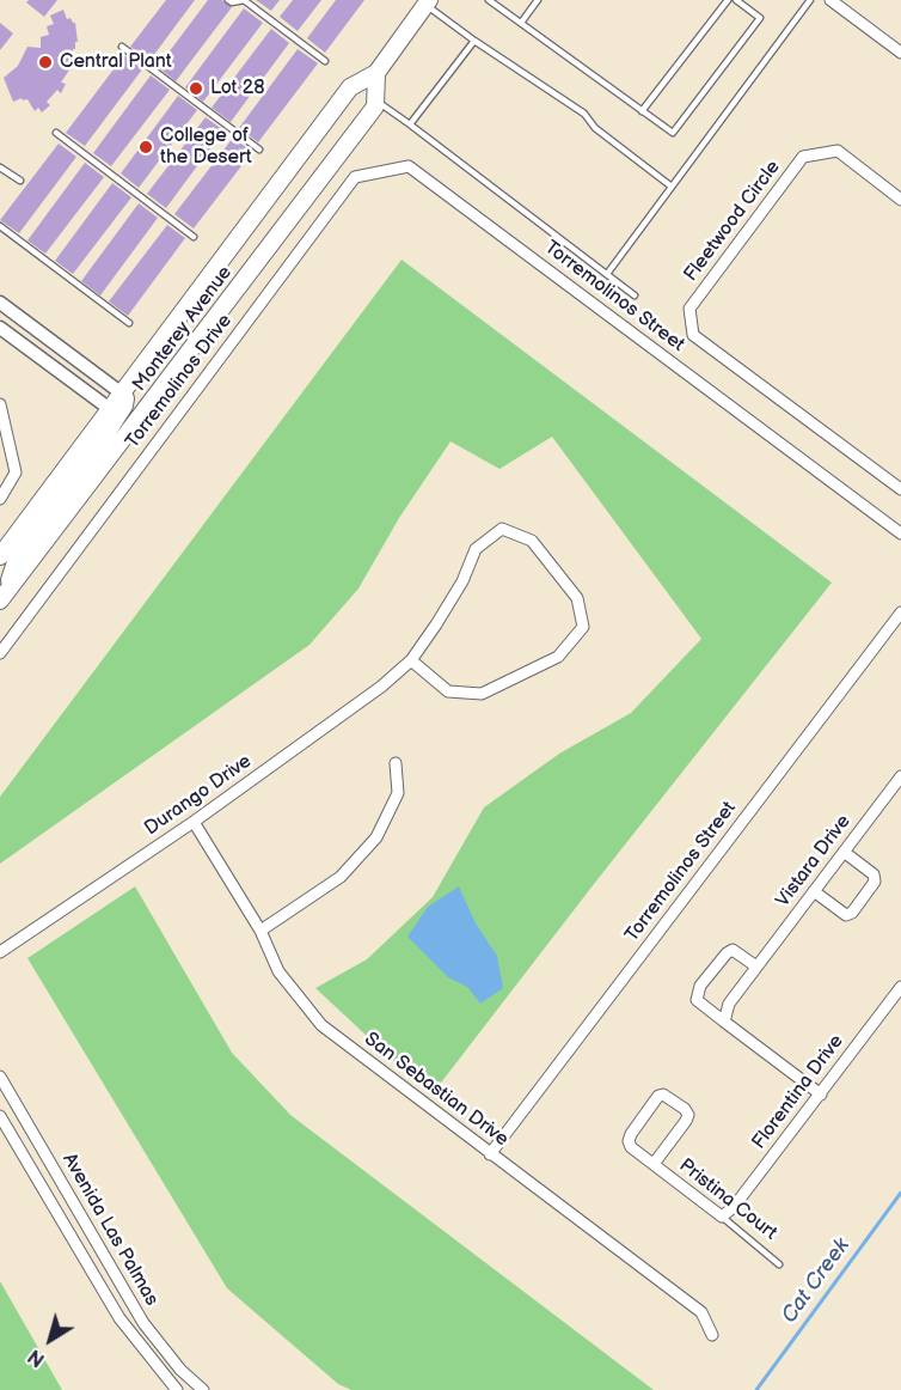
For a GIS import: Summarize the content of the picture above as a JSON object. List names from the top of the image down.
{
  "streets": {
    "main road": ["Monterey Avenue"],
    "street": [
      "Fleetwood Circle",
      "Torremolinos Street",
      "Torremolinos Drive",
      "Durango Drive",
      "Vistara Drive",
      "San Sebastian Drive",
      "Florentina Drive",
      "Pristina Court",
      "Avenida Las Palmas"
    ]
  },
  "crossings": [
    ["Torremolinos Street", "Torremolinos Drive"],
    ["Torremolinos Street", "San Sebastian Drive"],
    ["Durango Drive", "San Sebastian Drive"],
    ["Florentina Drive", "Pristina Court"]
  ],
  "water": ["Cat Creek"],
  "places": ["Central Plant", "Lot 28", "College of the Desert"],
  "north": "bottom left"
}
